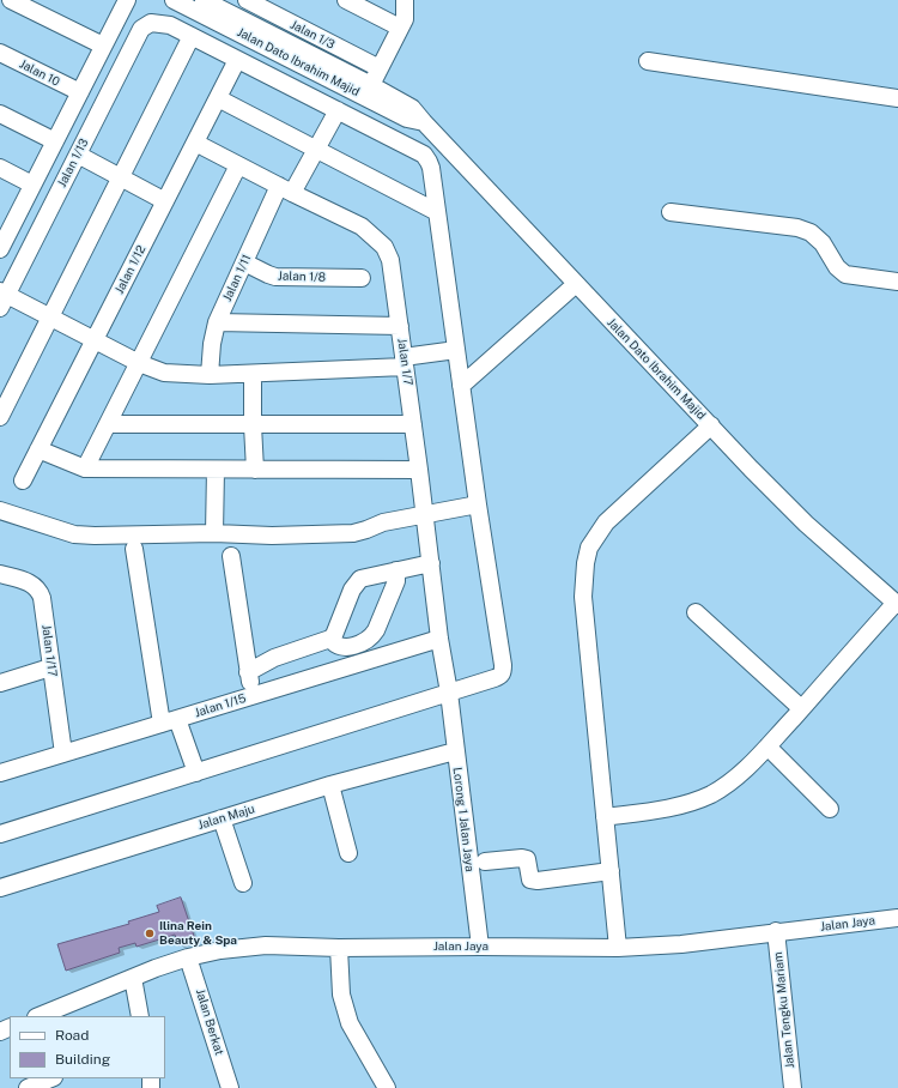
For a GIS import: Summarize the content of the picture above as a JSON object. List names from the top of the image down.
{
  "streets": {
    "street": [
      "Jalan 1/3",
      "Jalan Dato Ibrahim Majid",
      "Jalan 10",
      "Jalan 1/13",
      "Jalan 1/12",
      "Jalan 1/8",
      "Jalan 1/11",
      "Jalan 1/7",
      "Jalan 1/17",
      "Jalan 1/15",
      "Jalan Maju",
      "Lorong 1 Jalan Jaya",
      "Jalan Jaya",
      "Jalan Tengku Mariam",
      "Jalan Berkat"
    ]
  },
  "crossings": [
    ["Jalan 1/12", "Jalan 1/7"],
    ["Jalan 1/8", "Jalan 1/11"],
    ["Jalan 1/11", "Jalan 1/7"],
    ["Jalan 1/7", "Jalan 1/15"],
    ["Jalan 1/7", "Lorong 1 Jalan Jaya"],
    ["Jalan 1/17", "Jalan 1/15"],
    ["Jalan Maju", "Lorong 1 Jalan Jaya"],
    ["Lorong 1 Jalan Jaya", "Jalan Jaya"],
    ["Jalan Jaya", "Jalan Tengku Mariam"],
    ["Jalan Jaya", "Jalan Berkat"]
  ],
  "places": ["Ilina Rein Beauty & Spa"],
  "legend": ["Road", "Building"]
}
